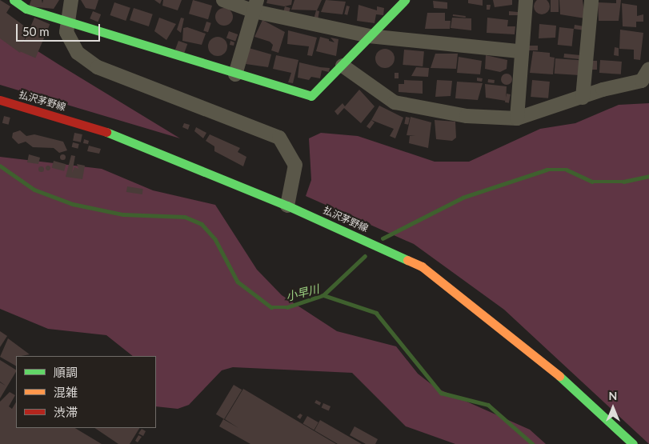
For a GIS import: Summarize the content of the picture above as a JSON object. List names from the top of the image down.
{
  "streets": {
    "main road": ["払沢茅野線"]
  },
  "water": ["小早川"],
  "legend": ["順調", "混雑", "渋滞"],
  "scale_bar": "50 m",
  "north": "top"
}
